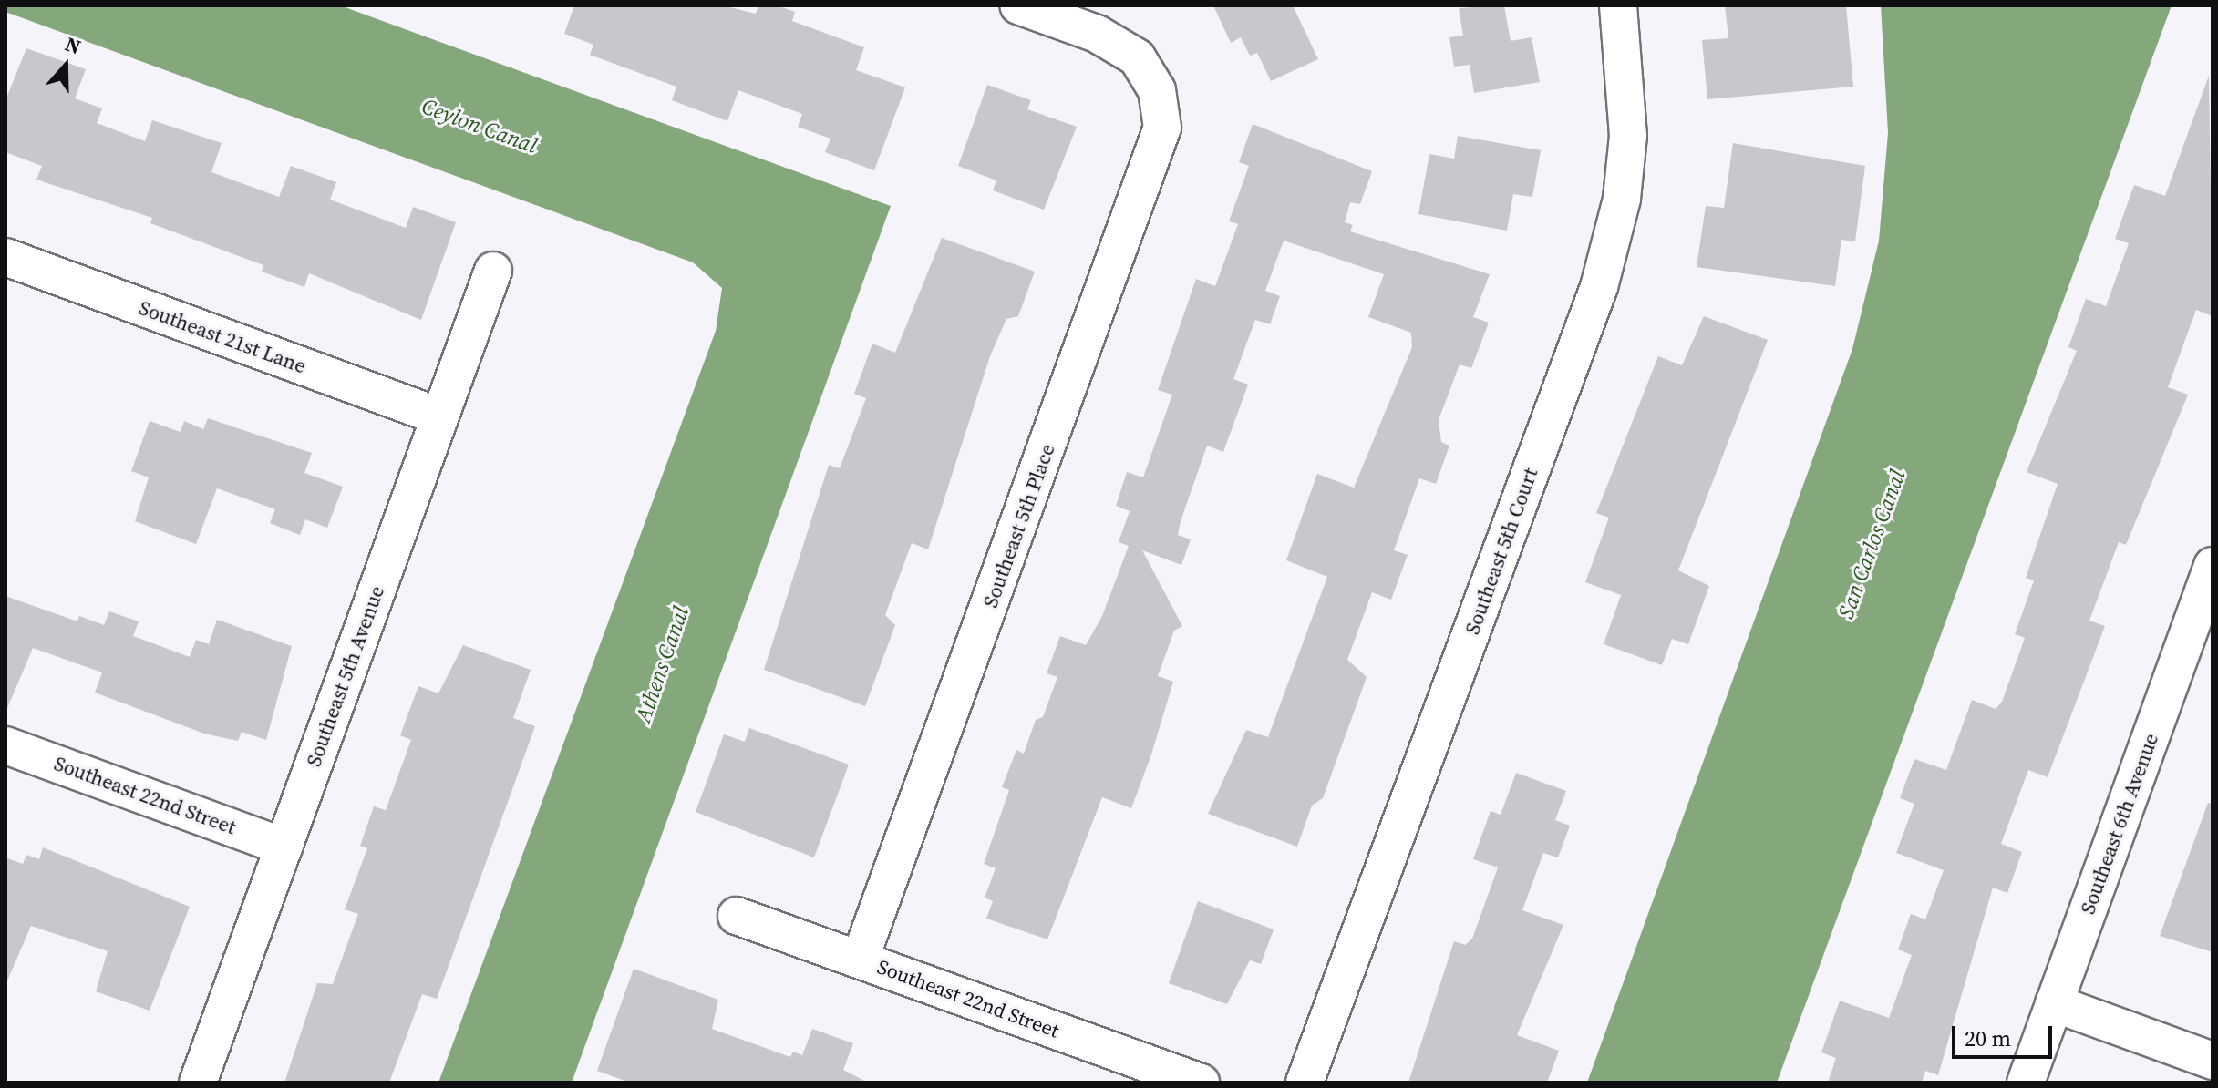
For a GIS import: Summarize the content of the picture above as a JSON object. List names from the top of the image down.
{
  "streets": {
    "street": [
      "Southeast 21st Lane",
      "Southeast 5th Place",
      "Southeast 5th Court",
      "Southeast 5th Avenue",
      "Southeast 22nd Street",
      "Southeast 6th Avenue"
    ]
  },
  "crossings": [
    ["Southeast 21st Lane", "Southeast 5th Avenue"],
    ["Southeast 5th Place", "Southeast 22nd Street"],
    ["Southeast 5th Avenue", "Southeast 22nd Street"]
  ],
  "water": ["Ceylon Canal", "San Carlos Canal", "Athens Canal"],
  "scale_bar": "20 m",
  "north": "top"
}
